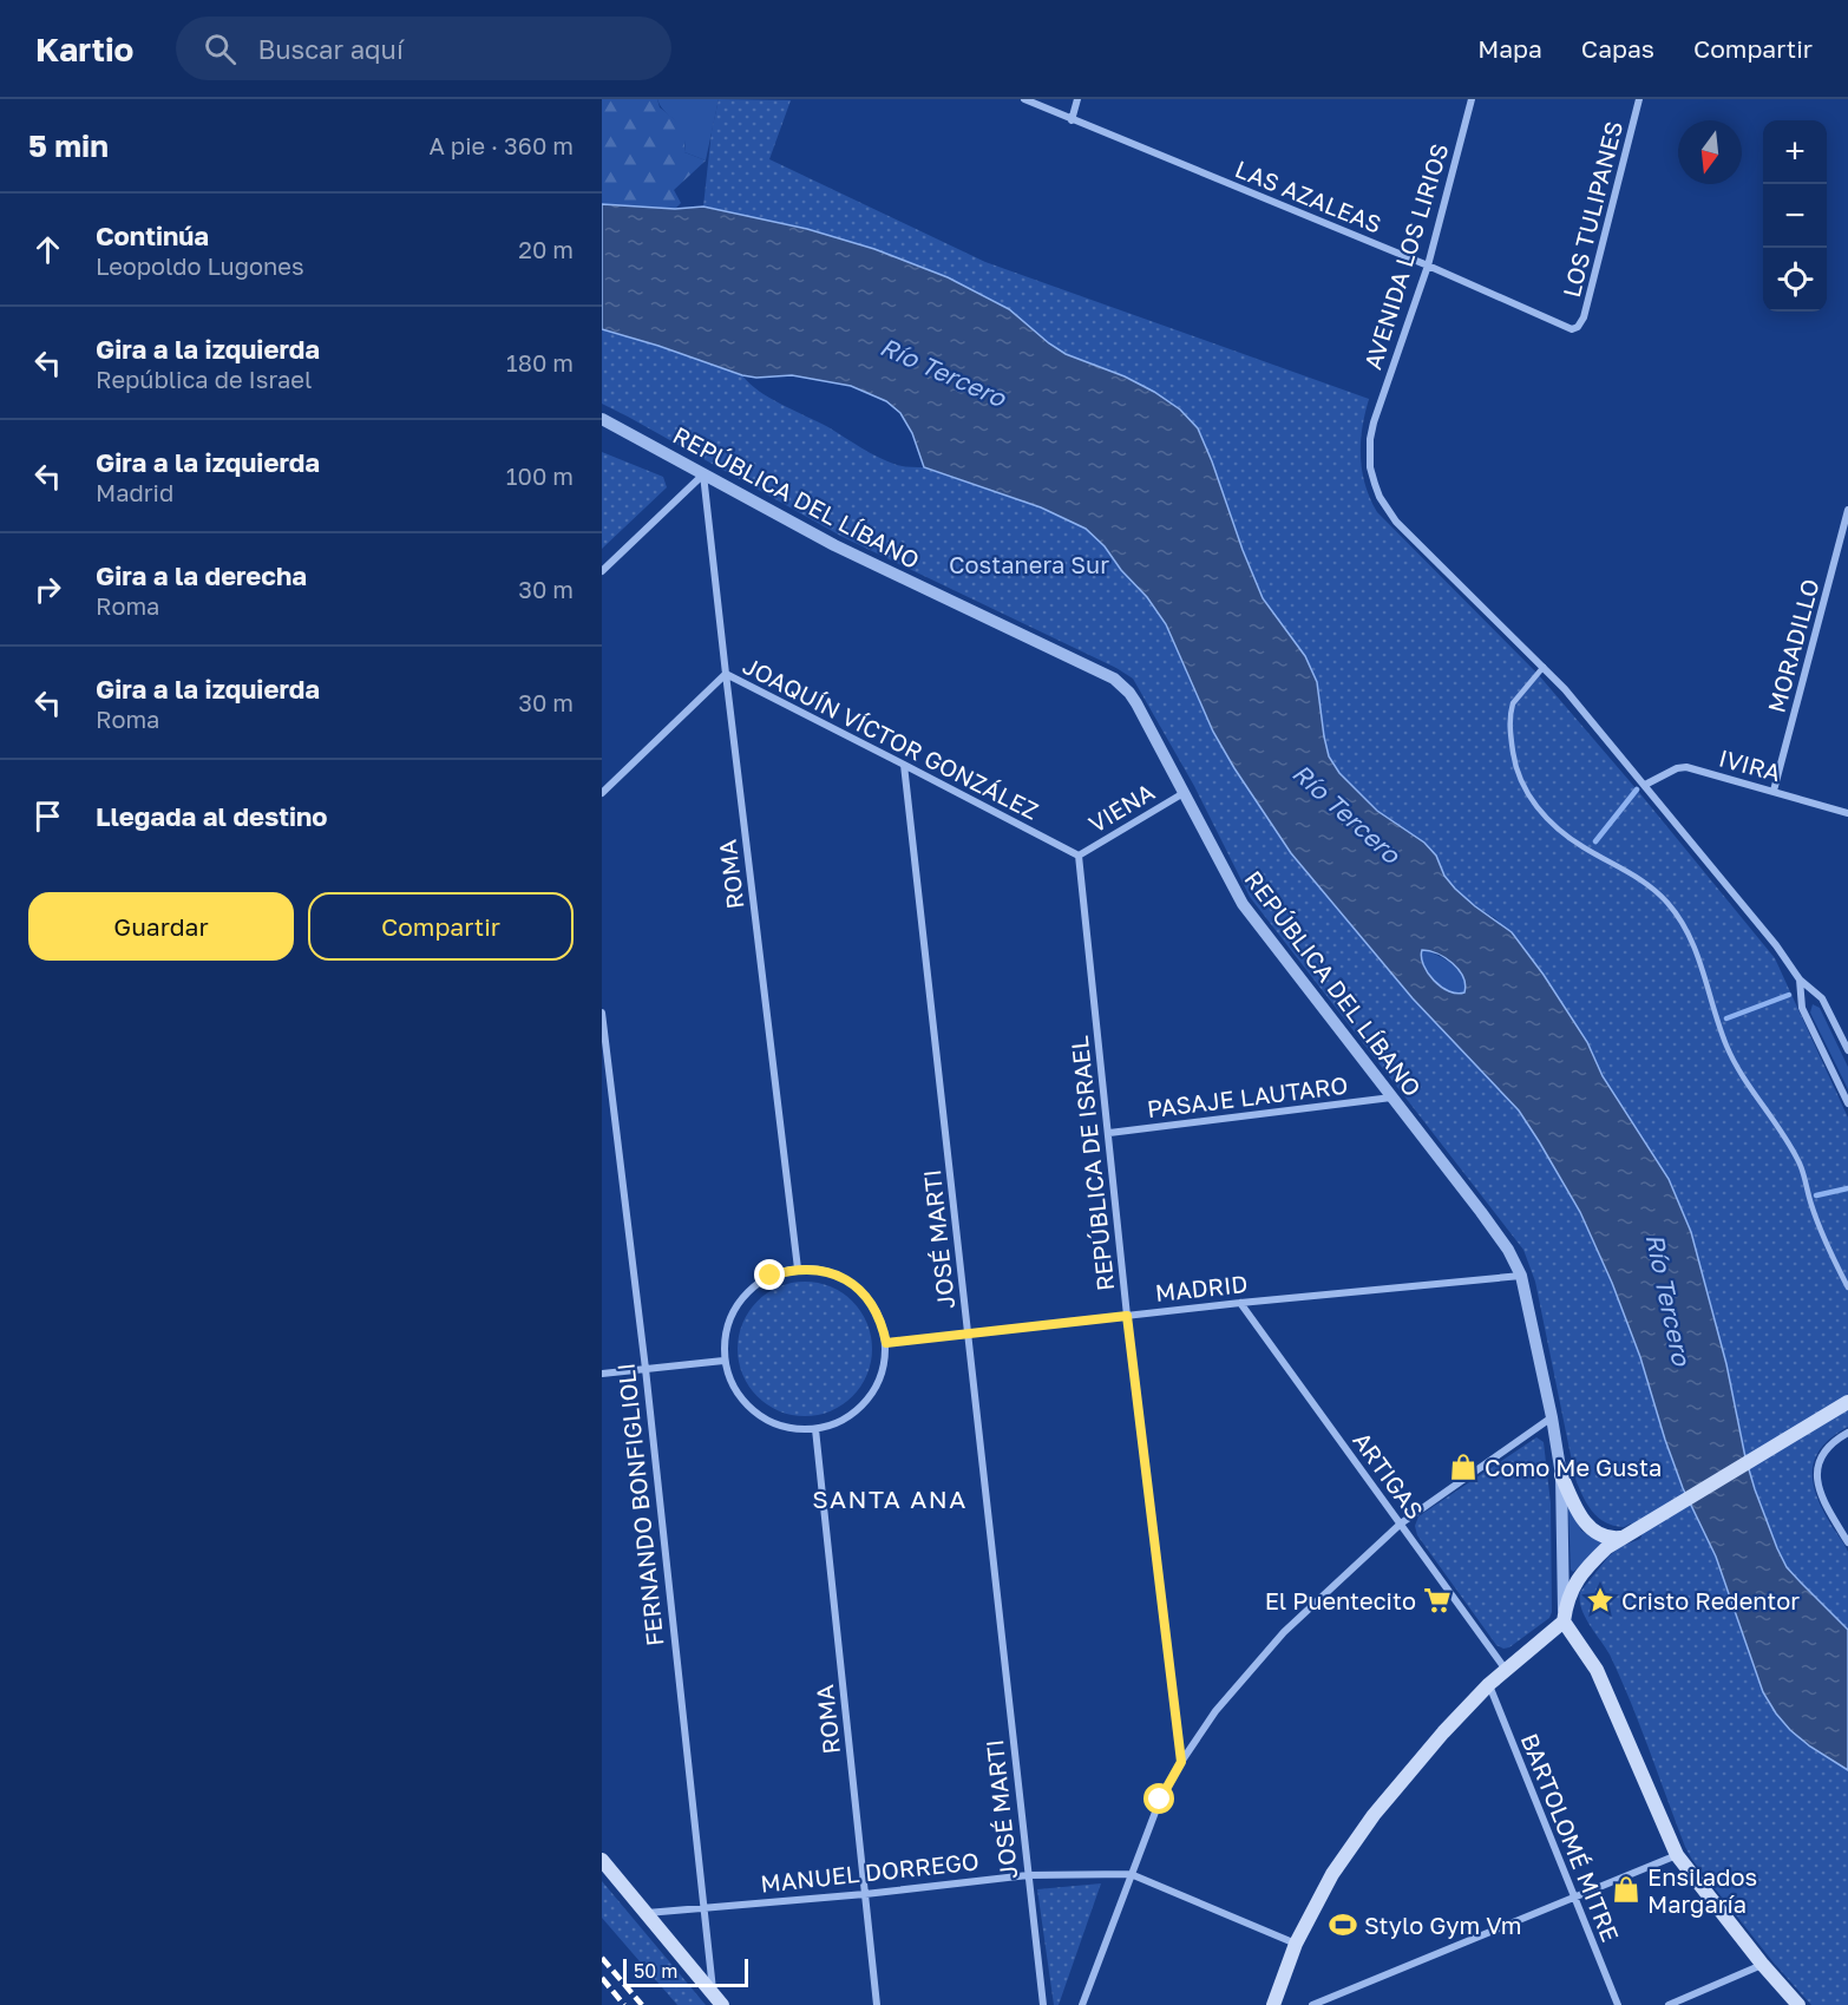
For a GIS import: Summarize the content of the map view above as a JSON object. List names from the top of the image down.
{
  "streets": {
    "street": [
      "LAS AZALEAS",
      "LOS TULIPANES",
      "AVENIDA LOS LIRIOS",
      "REPÚBLICA DEL LÍBANO",
      "MORADILLO",
      "JOAQUÍN VÍCTOR GONZÁLEZ",
      "IVIRA",
      "VIENA",
      "ROMA",
      "PASAJE LAUTARO",
      "REPÚBLICA DE ISRAEL",
      "JOSÉ MARTI",
      "MADRID",
      "ARTIGAS",
      "FERNANDO BONFIGLIOLI",
      "BARTOLOMÉ MITRE",
      "MANUEL DORREGO"
    ]
  },
  "crossings": [
    ["LAS AZALEAS", "LOS TULIPANES"],
    ["LAS AZALEAS", "AVENIDA LOS LIRIOS"],
    ["AVENIDA LOS LIRIOS", "IVIRA"],
    ["REPÚBLICA DEL LÍBANO", "VIENA"],
    ["REPÚBLICA DEL LÍBANO", "ROMA"],
    ["REPÚBLICA DEL LÍBANO", "PASAJE LAUTARO"],
    ["REPÚBLICA DEL LÍBANO", "MADRID"],
    ["MORADILLO", "IVIRA"],
    ["JOAQUÍN VÍCTOR GONZÁLEZ", "VIENA"],
    ["JOAQUÍN VÍCTOR GONZÁLEZ", "ROMA"],
    ["JOAQUÍN VÍCTOR GONZÁLEZ", "REPÚBLICA DE ISRAEL"],
    ["JOAQUÍN VÍCTOR GONZÁLEZ", "JOSÉ MARTI"],
    ["VIENA", "REPÚBLICA DE ISRAEL"],
    ["ROMA", "MADRID"],
    ["ROMA", "MANUEL DORREGO"],
    ["PASAJE LAUTARO", "REPÚBLICA DE ISRAEL"],
    ["REPÚBLICA DE ISRAEL", "MADRID"],
    ["JOSÉ MARTI", "MADRID"],
    ["JOSÉ MARTI", "MANUEL DORREGO"],
    ["MADRID", "ARTIGAS"],
    ["FERNANDO BONFIGLIOLI", "MANUEL DORREGO"]
  ],
  "districts": ["SANTA ANA"],
  "water": ["Río Tercero"],
  "parks": ["Costanera Sur"],
  "places": {
    "shop": ["Como Me Gusta", "Ensilados Margaría"],
    "supermarket": ["El Puentecito"],
    "place": ["Cristo Redentor"],
    "sports": ["Stylo Gym Vm"]
  },
  "scale_bar": "50 m",
  "north": "bottom",
  "page": {
    "header": "Kartio",
    "search": "Buscar aquí",
    "nav": ["Mapa", "Capas", "Compartir"],
    "heading": ["5 min", "A pie · 360 m"],
    "map_buttons": ["+", "−"],
    "list": [
      ["Continúa", "Leopoldo Lugones", "20 m"],
      ["Gira a la izquierda", "República de Israel", "180 m"],
      ["Gira a la izquierda", "Madrid", "100 m"],
      ["Gira a la derecha", "Roma", "30 m"],
      ["Gira a la izquierda", "Roma", "30 m"],
      "Llegada al destino"
    ],
    "buttons": ["Guardar", "Compartir"],
    "scale": "50 m"
  }
}
